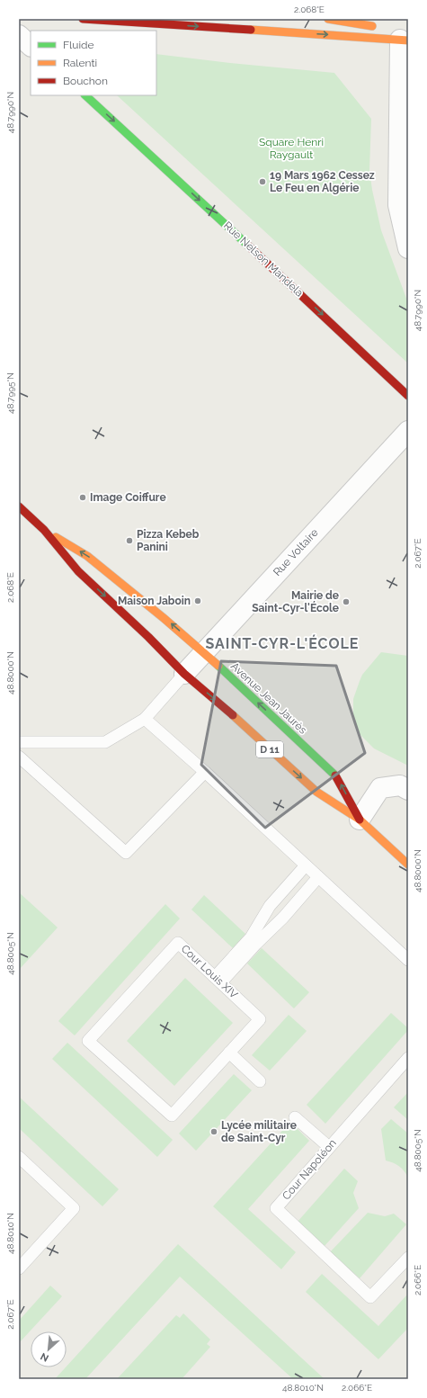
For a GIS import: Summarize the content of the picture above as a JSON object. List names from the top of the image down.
{
  "streets": {
    "main road": ["Rue Nelson Mandela", "Avenue Jean Jaurès", "D 11"],
    "street": ["Rue Voltaire"],
    "lane": ["Cour Louis XIV", "Cour Napoléon"]
  },
  "crossings": [
    ["Rue Voltaire", "Avenue Jean Jaurès"]
  ],
  "one_way": ["Rue Nelson Mandela"],
  "districts": ["SAINT-CYR-L'ÉCOLE"],
  "parks": ["Square Henri Raygault"],
  "places": [
    "19 Mars 1962 Cessez Le Feu en Algérie",
    "Image Coiffure",
    "Pizza Kebeb Panini",
    "Maison Jaboin",
    "Mairie de Saint-Cyr-l'École",
    "Lycée militaire de Saint-Cyr"
  ],
  "legend": ["Fluide", "Ralenti", "Bouchon"],
  "north": "bottom left",
  "coordinates": [
    "2.068°E",
    "48.7990°N",
    "48.7995°N",
    "2.067°E",
    "48.8000°N",
    "48.8005°N",
    "48.8010°N",
    "2.066°E"
  ]
}
